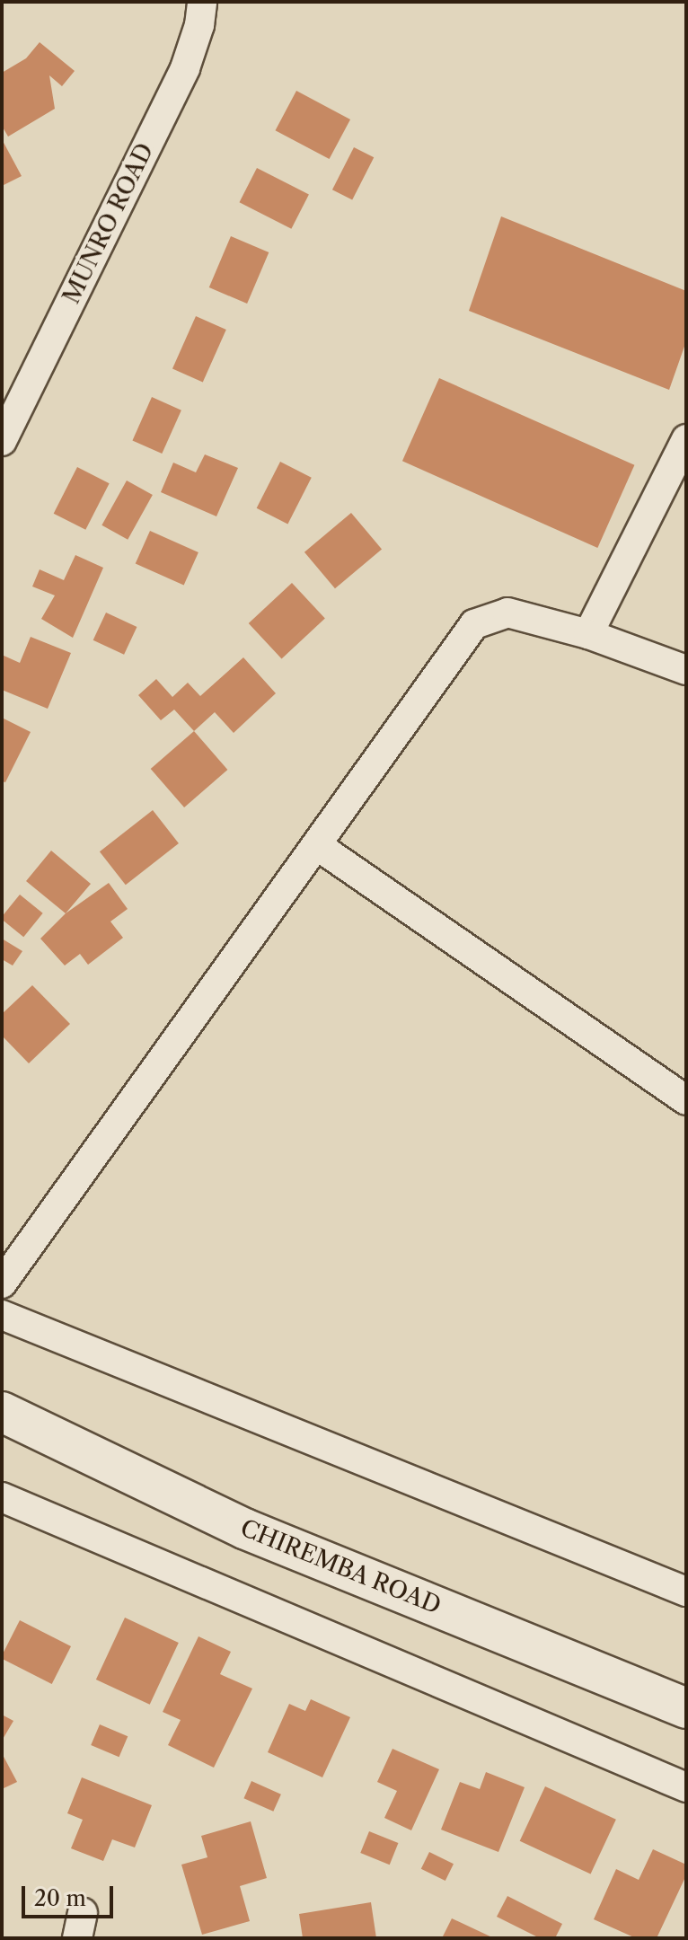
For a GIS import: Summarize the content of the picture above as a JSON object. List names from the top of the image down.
{
  "streets": {
    "main road": ["CHIREMBA ROAD"],
    "street": ["MUNRO ROAD"]
  },
  "scale_bar": "20 m"
}
